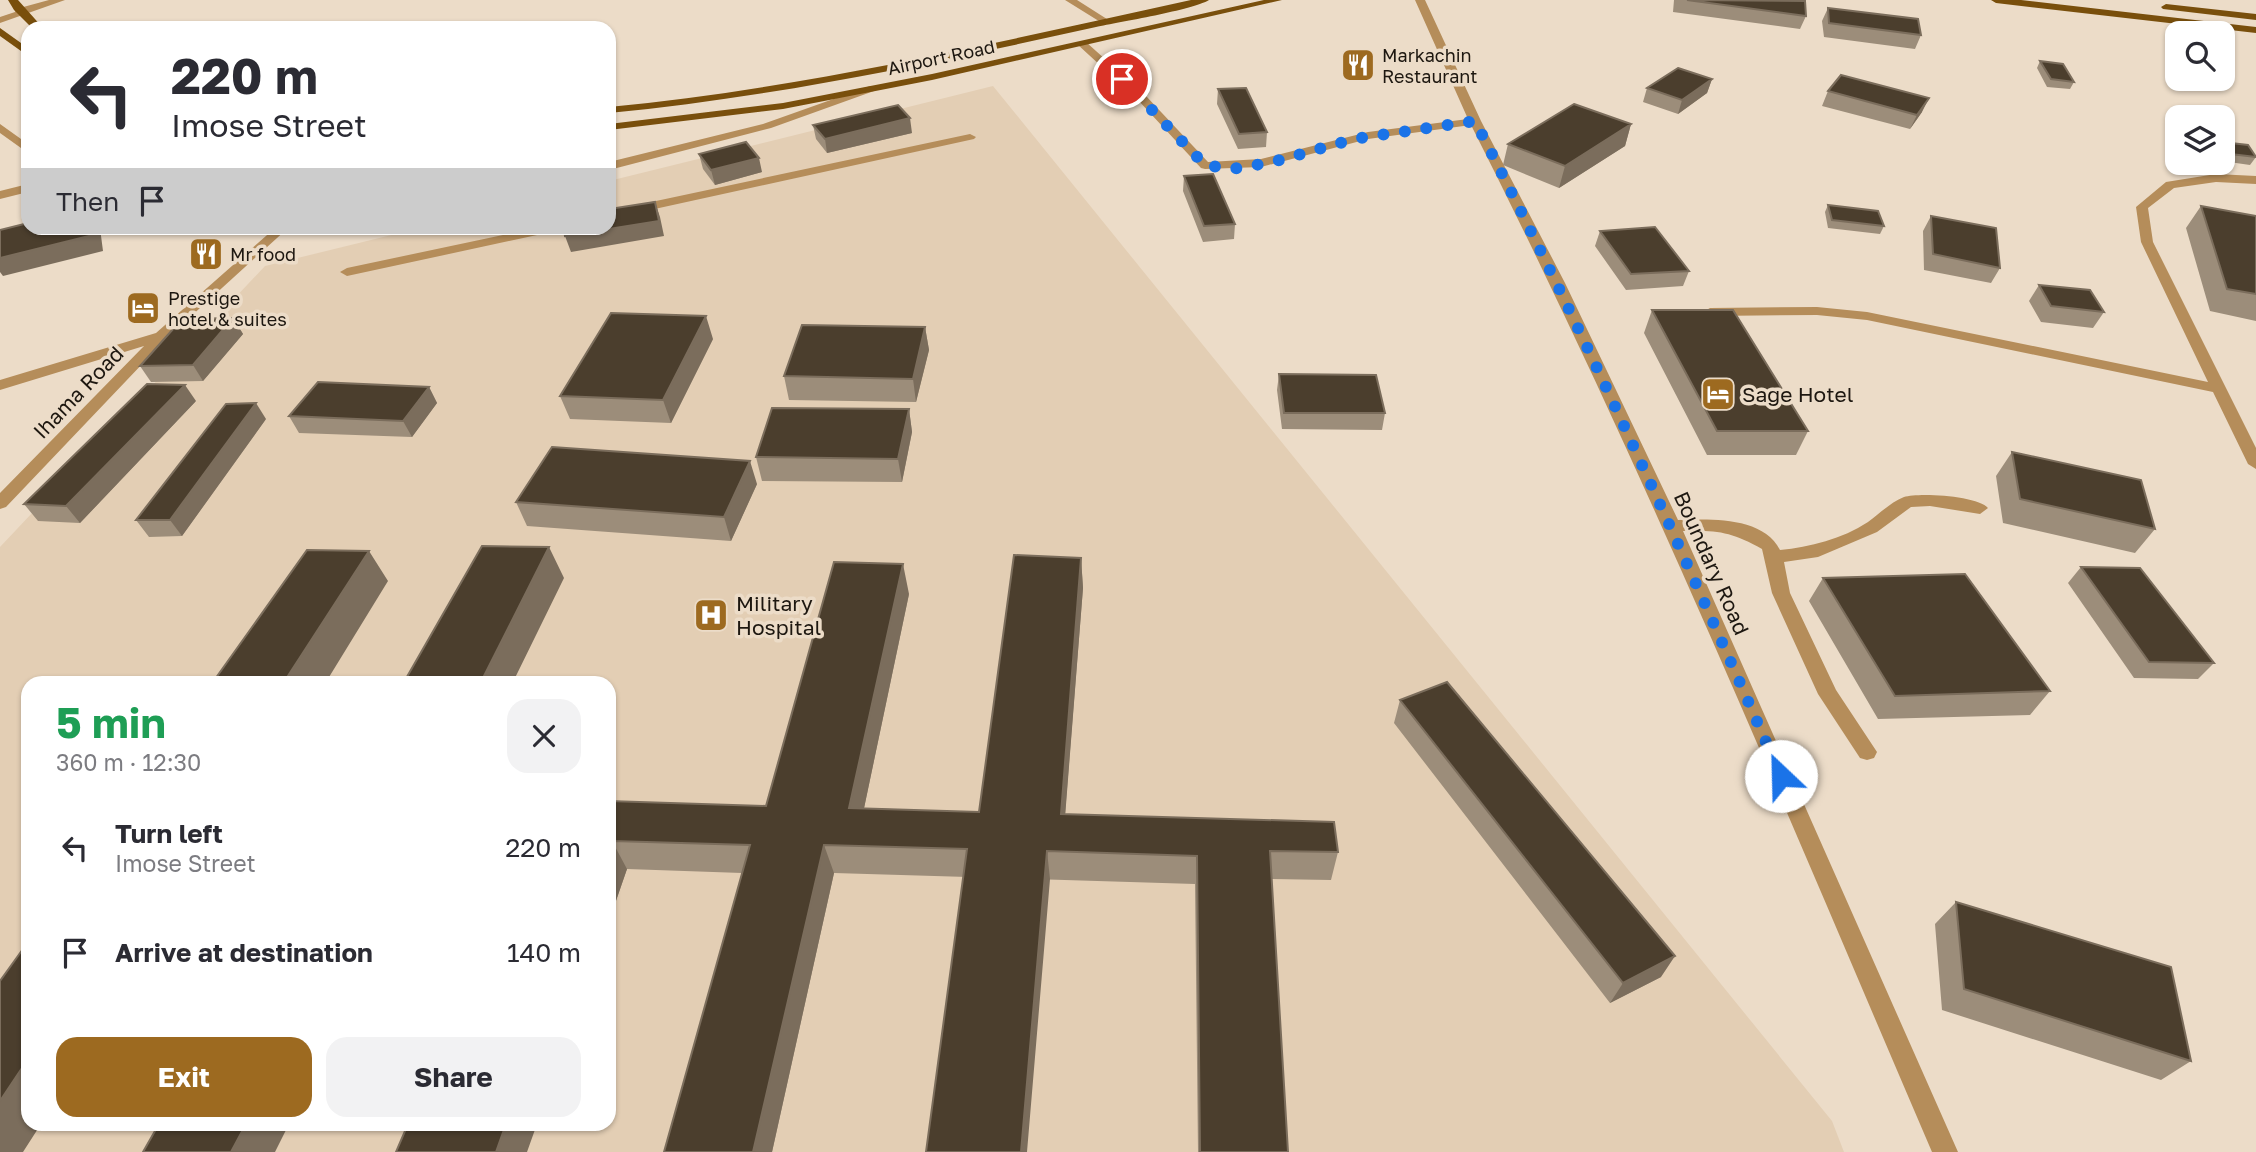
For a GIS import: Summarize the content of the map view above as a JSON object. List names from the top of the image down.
{
  "streets": {
    "main road": ["Airport Road"],
    "street": ["Ihama Road", "Boundary Road"]
  },
  "places": {
    "restaurant": ["Markachin Restaurant", "Mr food"],
    "hotel": ["Prestige hotel & suites", "Sage Hotel"],
    "hospital": ["Military Hospital"]
  },
  "page": {
    "turn": ["220 m", "Imose Street"],
    "then": "Then",
    "heading": ["5 min", "360 m · 12:30"],
    "list": [
      {
        "name": "Turn left",
        "note": "Imose Street",
        "value": "220 m"
      },
      {
        "name": "Arrive at destination",
        "value": "140 m"
      }
    ],
    "buttons": ["Exit", "Share"]
  }
}
